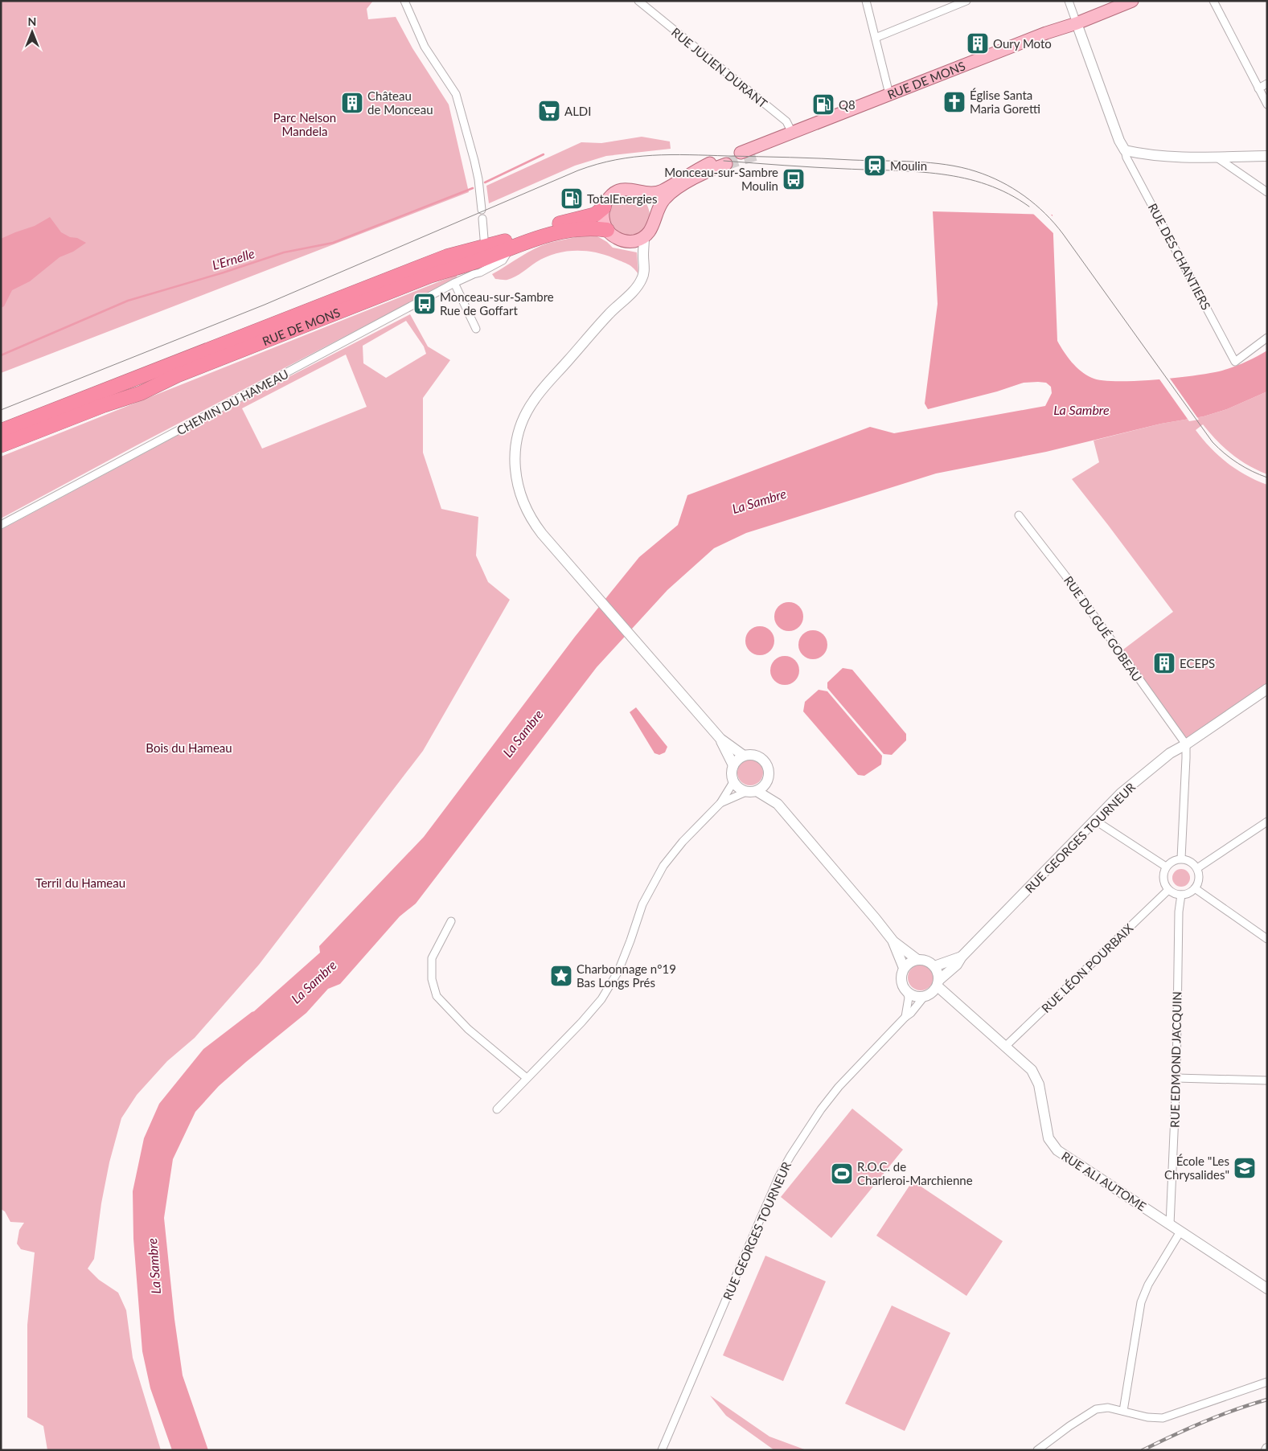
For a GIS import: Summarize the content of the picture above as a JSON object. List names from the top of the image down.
{
  "streets": {
    "highway": ["RUE DE MONS"],
    "street": [
      "RUE JULIEN DURANT",
      "RUE DES CHANTIERS",
      "CHEMIN DU HAMEAU",
      "RUE DU GUÉ GOBEAU",
      "RUE GEORGES TOURNEUR",
      "RUE LÉON POURBAIX",
      "RUE EDMOND JACQUIN",
      "RUE ALI AUTOME"
    ]
  },
  "crossings": [
    ["RUE JULIEN DURANT", "RUE DE MONS"],
    ["RUE DE MONS", "CHEMIN DU HAMEAU"],
    ["RUE DU GUÉ GOBEAU", "RUE GEORGES TOURNEUR"],
    ["RUE GEORGES TOURNEUR", "RUE ALI AUTOME"],
    ["RUE LÉON POURBAIX", "RUE EDMOND JACQUIN"],
    ["RUE LÉON POURBAIX", "RUE ALI AUTOME"],
    ["RUE EDMOND JACQUIN", "RUE ALI AUTOME"]
  ],
  "water": ["L'Ernelle", "La Sambre"],
  "parks": ["Parc Nelson Mandela", "Bois du Hameau", "Terril du Hameau"],
  "places": {
    "building": ["Oury Moto", "Château de Monceau", "ECEPS"],
    "church": ["Église Santa Maria Goretti"],
    "fuel station": ["Q8", "TotalEnergies"],
    "supermarket": ["ALDI"],
    "station": ["Moulin"],
    "bus stop": ["Monceau-sur-Sambre Moulin", "Monceau-sur-Sambre Rue de Goffart"],
    "place": ["Charbonnage n°19 Bas Longs Prés"],
    "school or university": ["École \"Les Chrysalides\""],
    "sports": ["R.O.C. de Charleroi-Marchienne"]
  },
  "north": "top"
}
